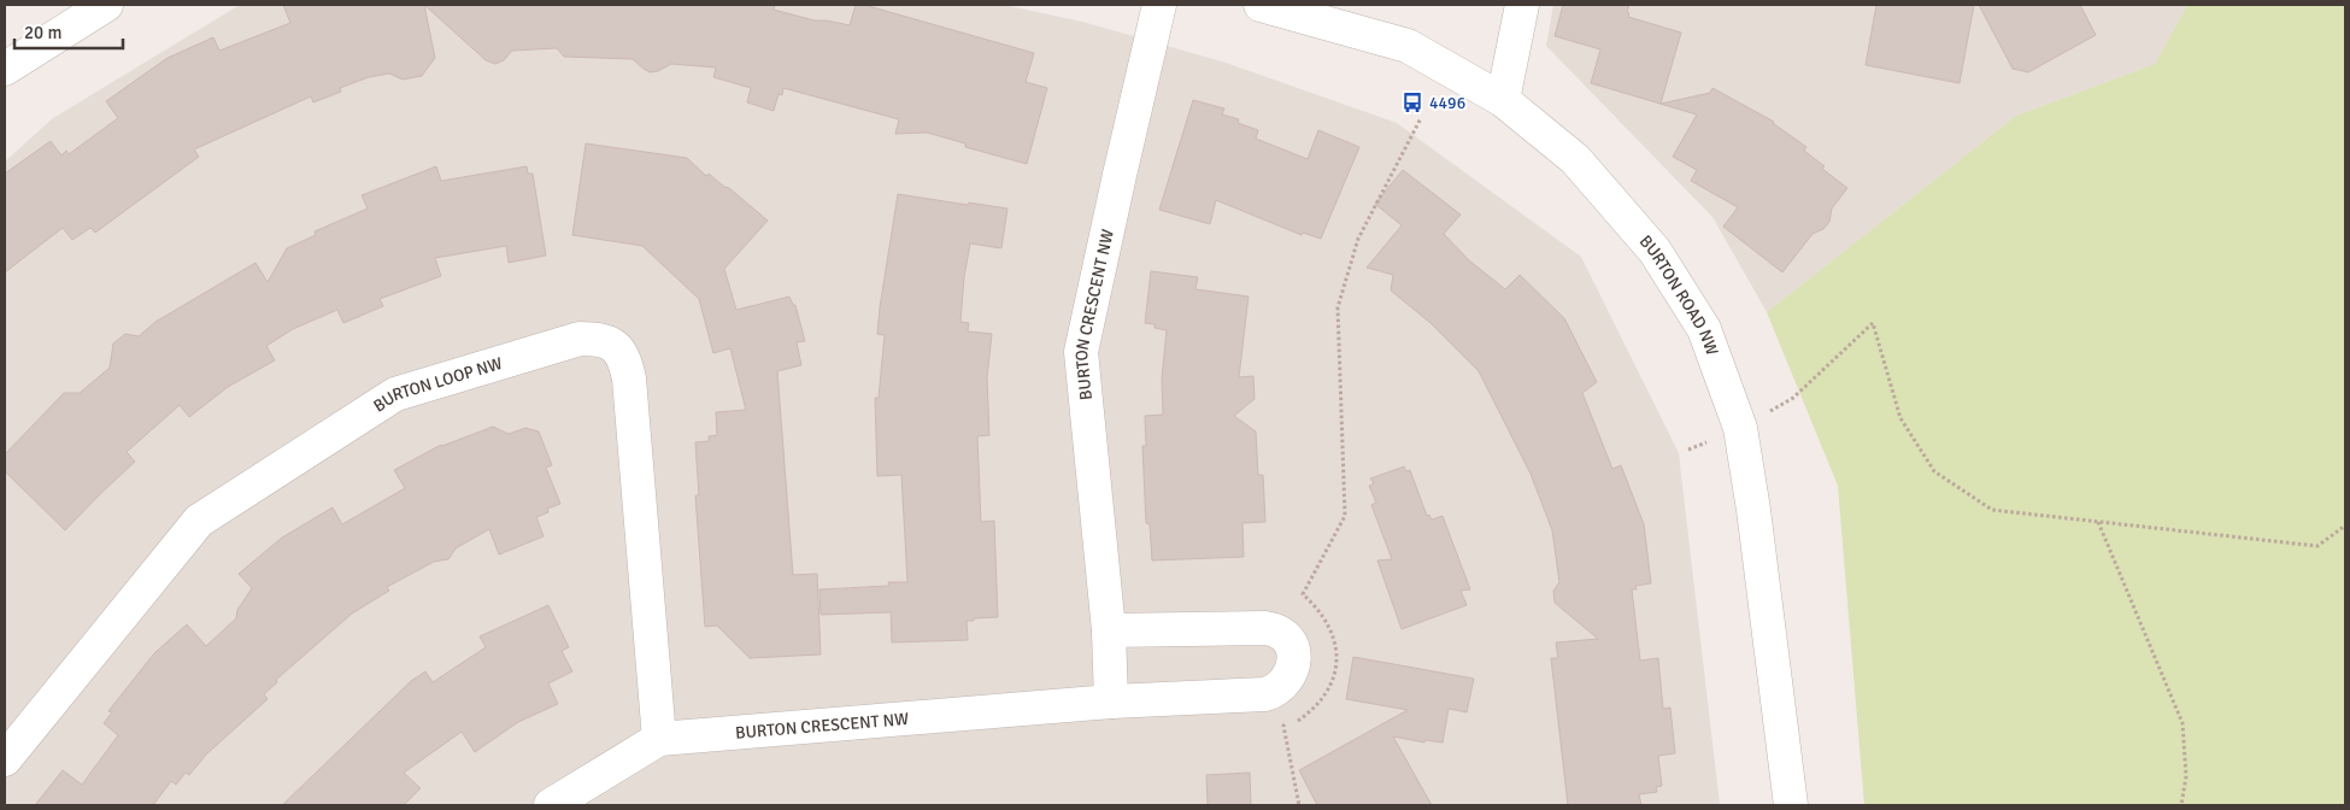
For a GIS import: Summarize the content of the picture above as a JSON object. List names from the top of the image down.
{
  "streets": {
    "street": ["BURTON ROAD NW", "BURTON CRESCENT NW", "BURTON LOOP NW"]
  },
  "crossings": [
    ["BURTON CRESCENT NW", "BURTON LOOP NW"]
  ],
  "places": {
    "bus stop": ["4496"]
  },
  "scale_bar": "20 m"
}
